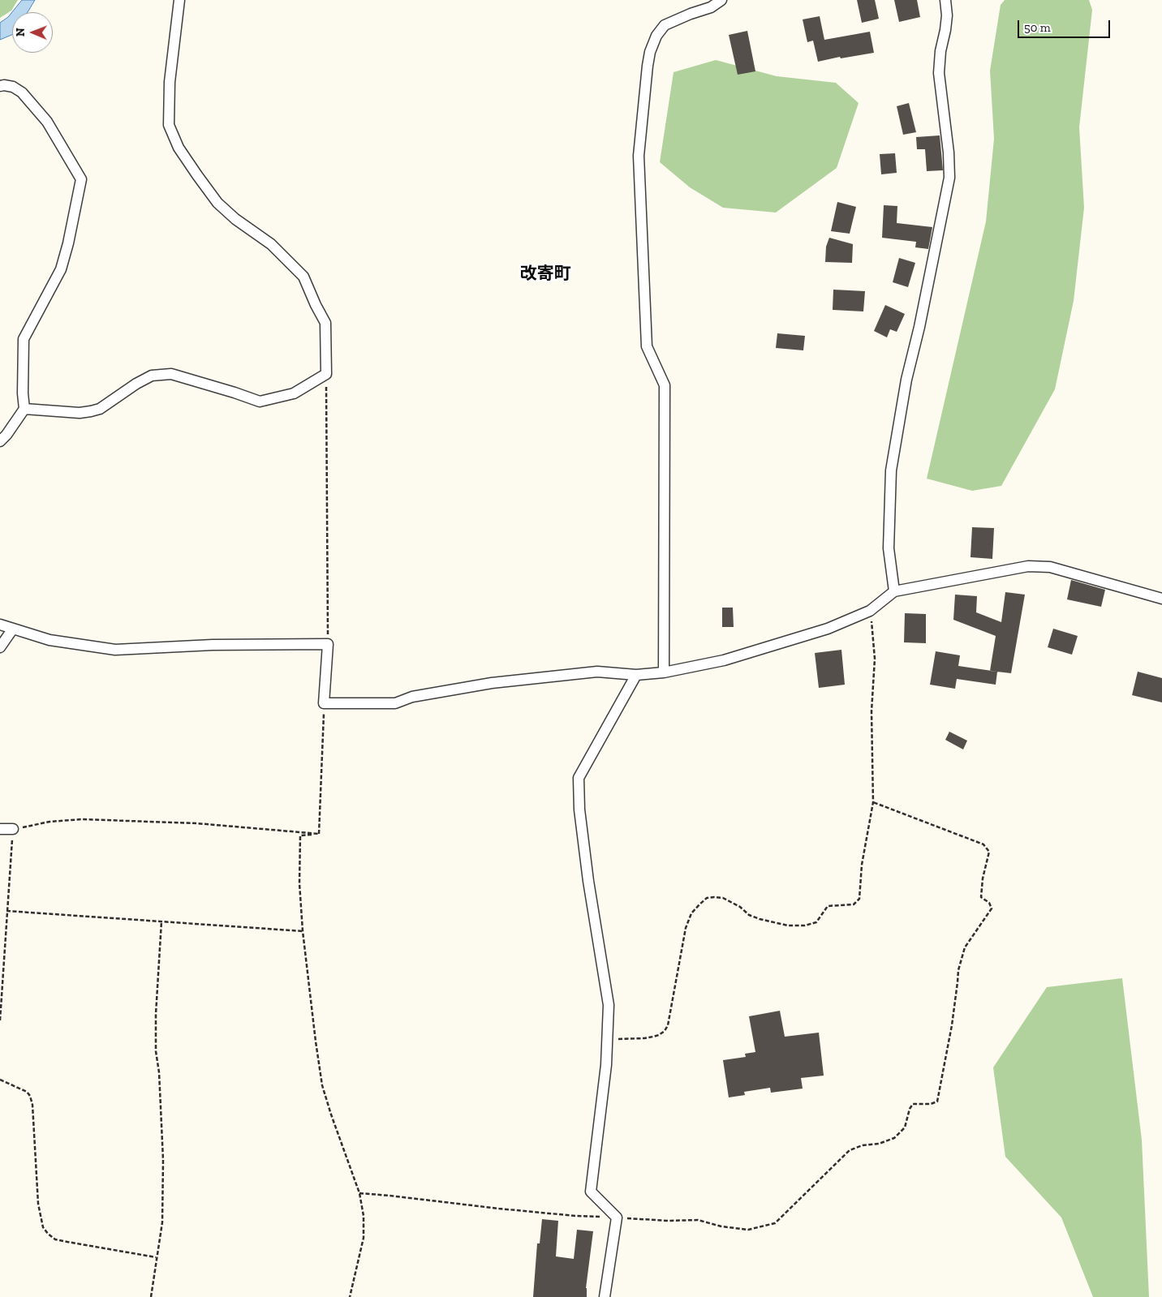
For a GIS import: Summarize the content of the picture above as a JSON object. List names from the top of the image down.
{
  "districts": ["改寄町"],
  "scale_bar": "50 m",
  "north": "left"
}
